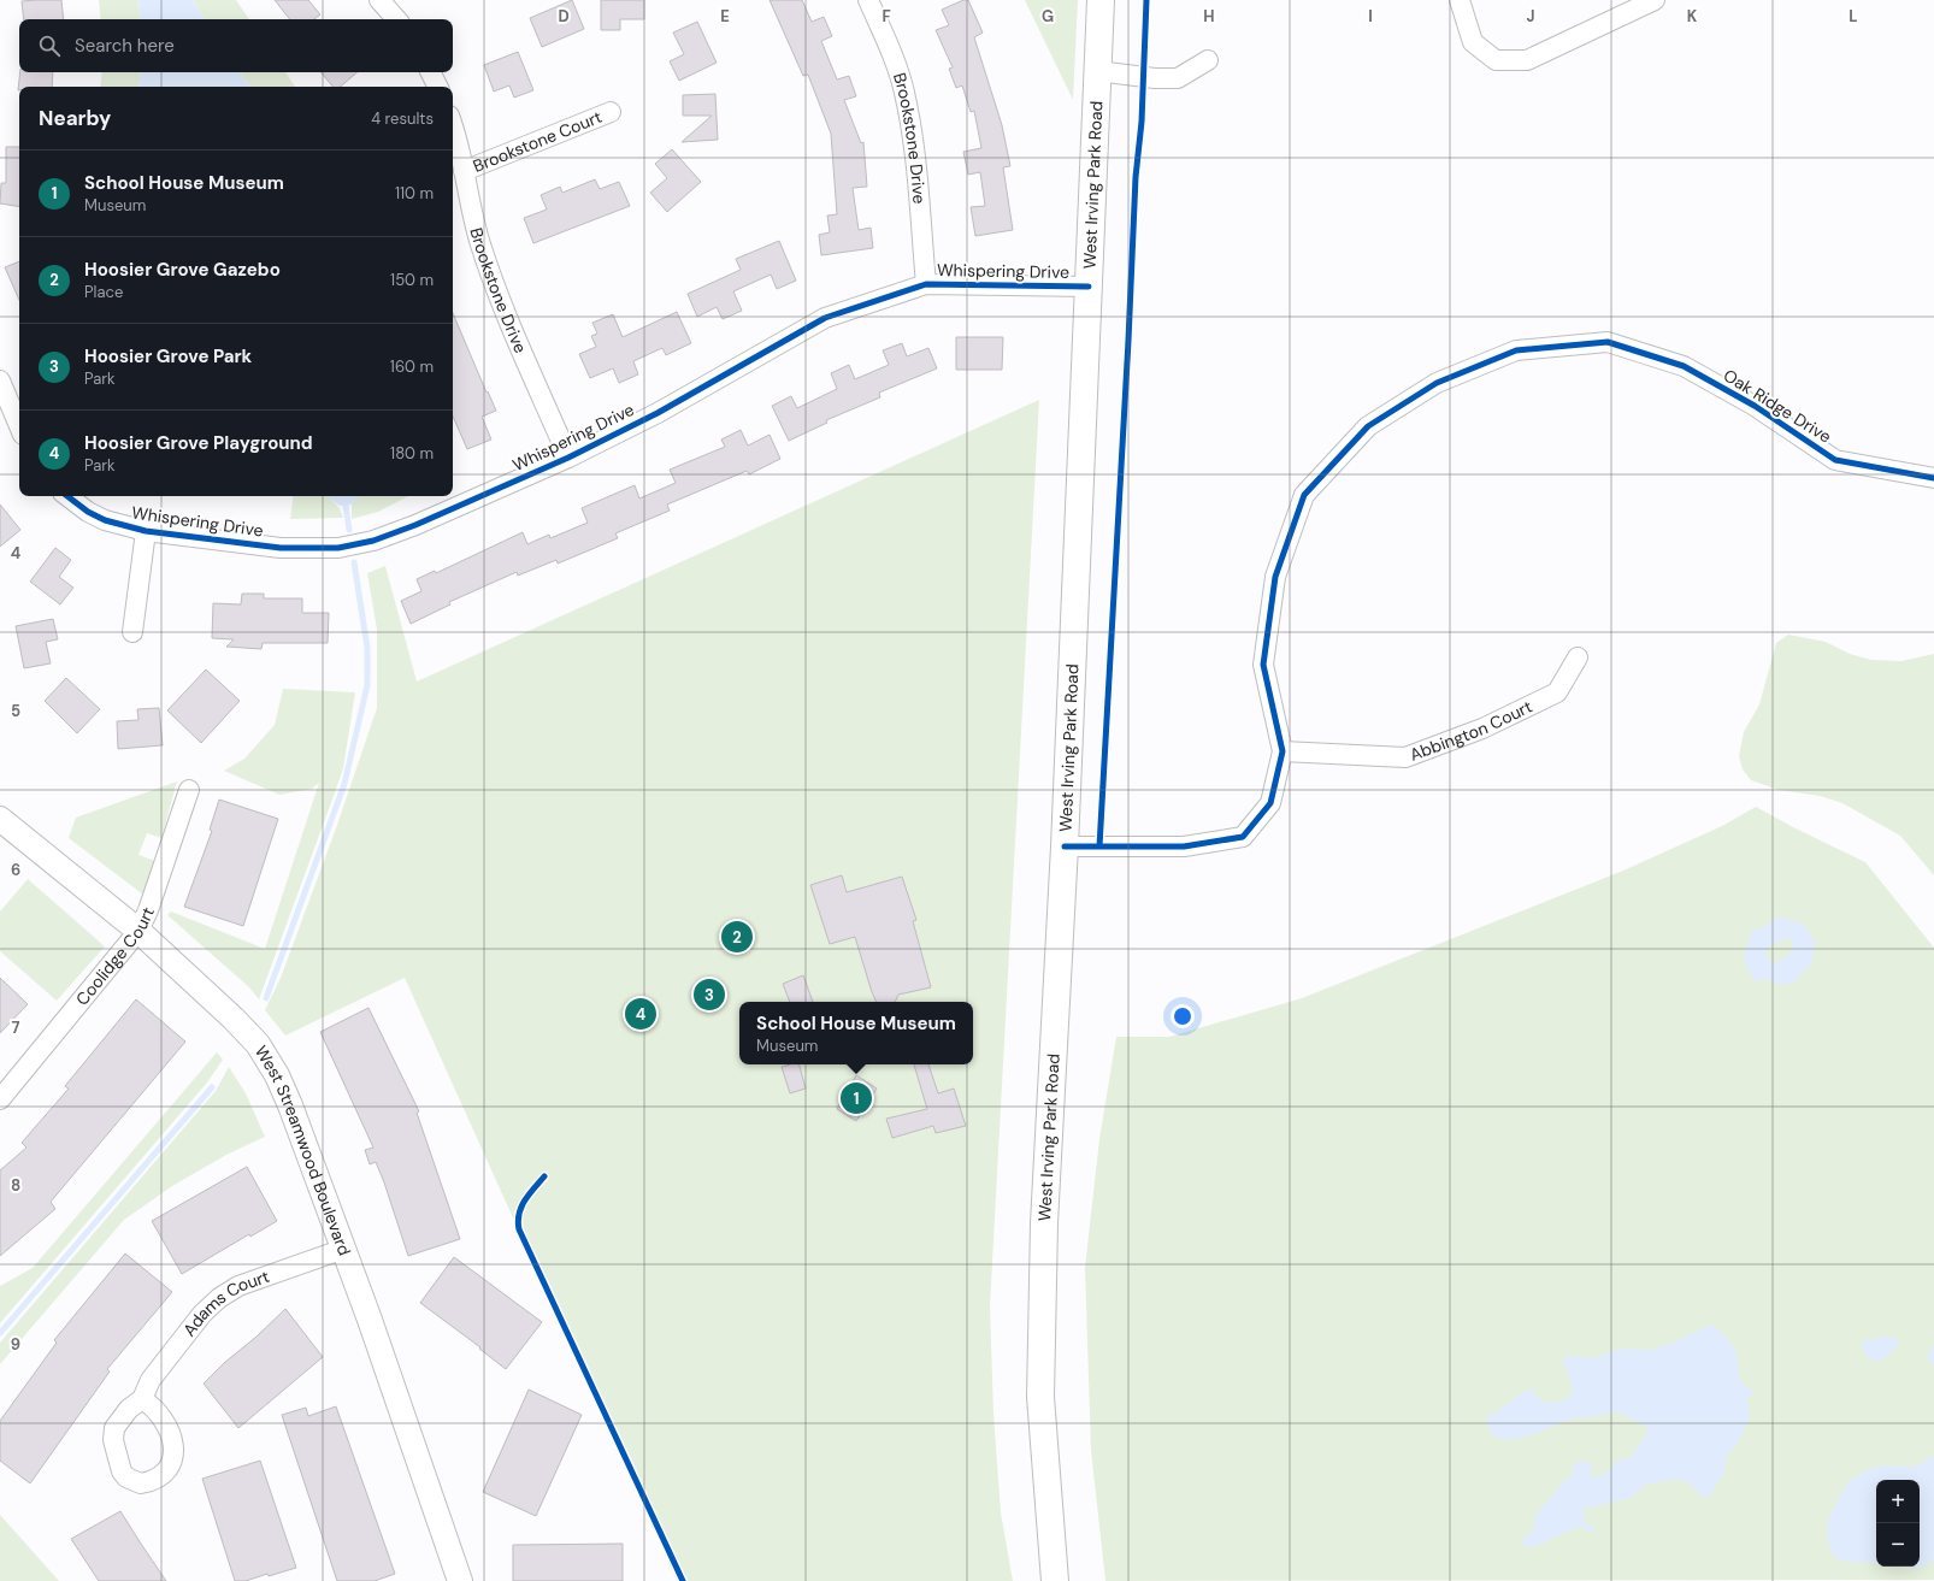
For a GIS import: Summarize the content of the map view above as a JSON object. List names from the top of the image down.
{
  "streets": {
    "main road": ["West Irving Park Road"],
    "street": [
      "Brookstone Drive",
      "Brookstone Court",
      "Whispering Drive",
      "Oak Ridge Drive",
      "Abbington Court",
      "Coolidge Court",
      "West Streamwood Boulevard",
      "Adams Court"
    ]
  },
  "crossings": [
    ["Brookstone Drive", "Brookstone Court"],
    ["Brookstone Drive", "Whispering Drive"],
    ["West Irving Park Road", "Whispering Drive"],
    ["West Irving Park Road", "Oak Ridge Drive"],
    ["Oak Ridge Drive", "Abbington Court"],
    ["Coolidge Court", "West Streamwood Boulevard"],
    ["West Streamwood Boulevard", "Adams Court"]
  ],
  "page": {
    "search": "Search here",
    "heading": ["Nearby", "4 results"],
    "list": [
      {
        "mark": "1",
        "name": "School House Museum",
        "note": "Museum",
        "value": "110 m"
      },
      {
        "mark": "2",
        "name": "Hoosier Grove Gazebo",
        "note": "Place",
        "value": "150 m"
      },
      {
        "mark": "3",
        "name": "Hoosier Grove Park",
        "note": "Park",
        "value": "160 m"
      },
      {
        "mark": "4",
        "name": "Hoosier Grove Playground",
        "note": "Park",
        "value": "180 m"
      }
    ],
    "pins": [
      "2",
      "3",
      "4",
      "1"
    ],
    "popup": ["School House Museum", "Museum"],
    "map_buttons": ["+", "−"]
  },
  "grid": {
    "columns": [
      "D",
      "E",
      "F",
      "G",
      "H",
      "I",
      "J",
      "K",
      "L"
    ],
    "rows": [
      "4",
      "5",
      "6",
      "7",
      "8",
      "9"
    ]
  }
}
